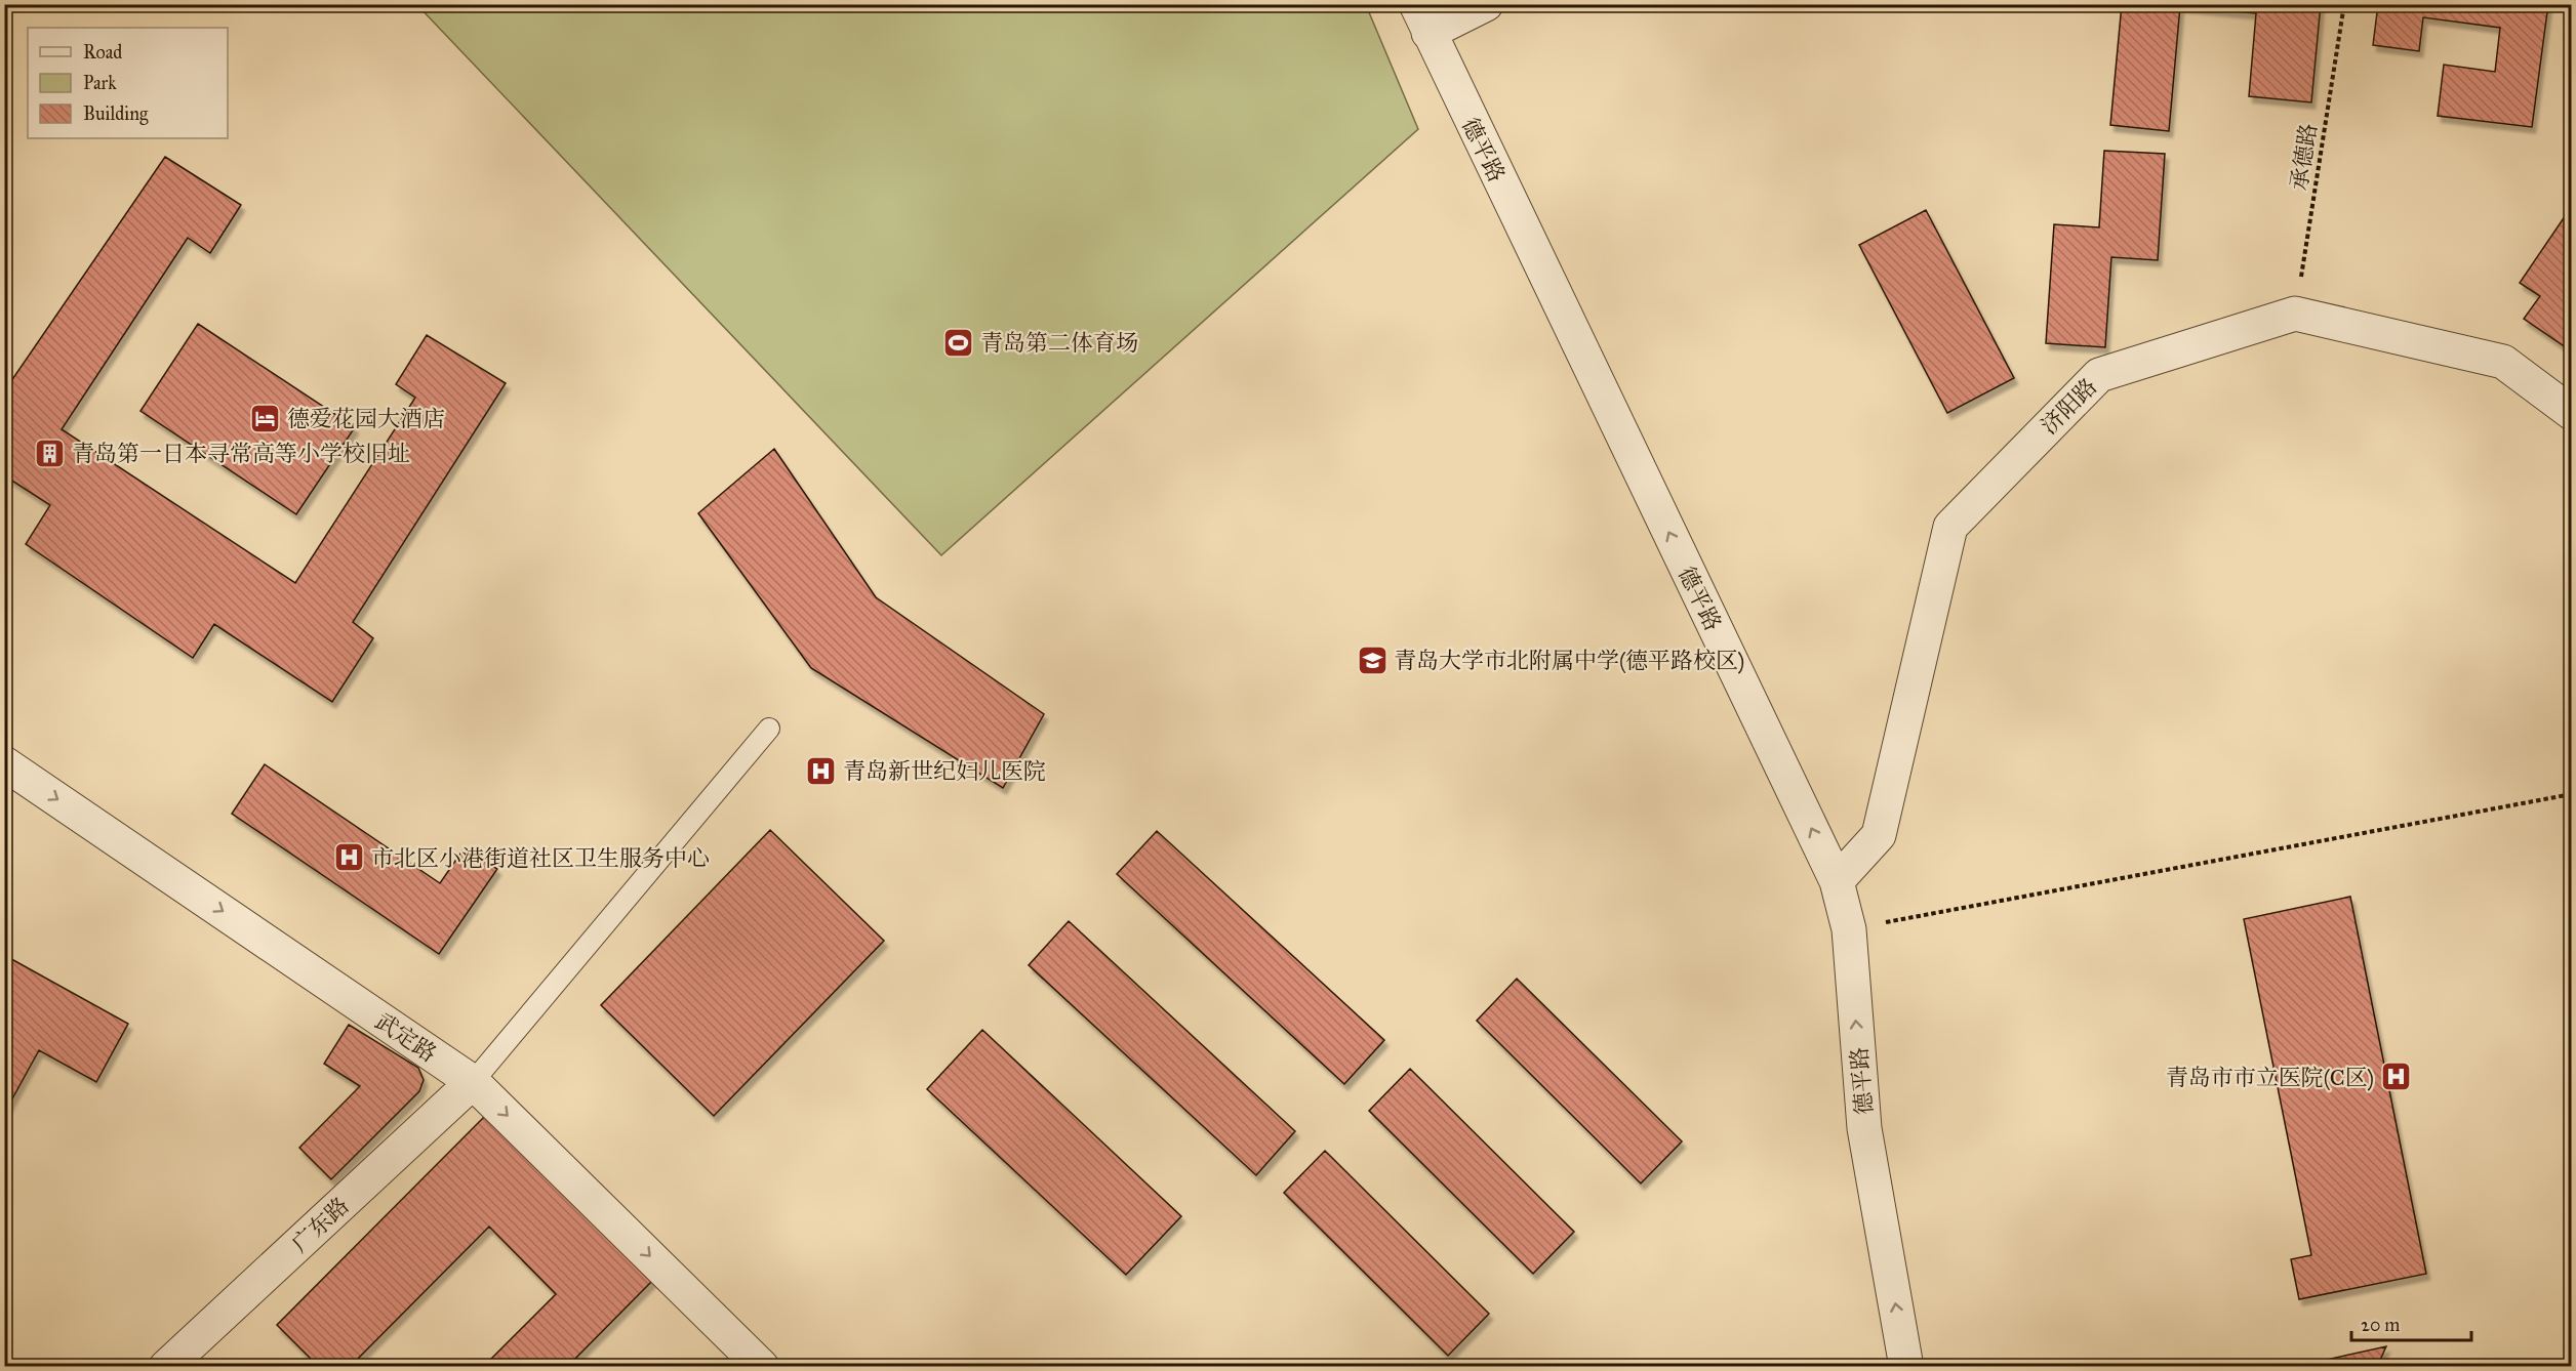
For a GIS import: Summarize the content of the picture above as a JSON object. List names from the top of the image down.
{
  "streets": {
    "street": [
      "德平路",
      "济阳路",
      "武定路",
      "广东路"
    ],
    "path": ["承德路"]
  },
  "crossings": [
    ["德平路", "济阳路"],
    ["承德路", "济阳路"],
    ["武定路", "广东路"]
  ],
  "one_way": ["德平路", "武定路"],
  "places": {
    "sports": ["青岛第二体育场"],
    "hotel": ["德爱花园大酒店"],
    "building": ["青岛第一日本寻常高等小学校旧址"],
    "school or university": ["青岛大学市北附属中学(德平路校区)"],
    "hospital": ["青岛新世纪妇儿医院", "市北区小港街道社区卫生服务中心", "青岛市市立医院(C区)"]
  },
  "legend": ["Road", "Park", "Building"],
  "scale_bar": "20 m"
}
